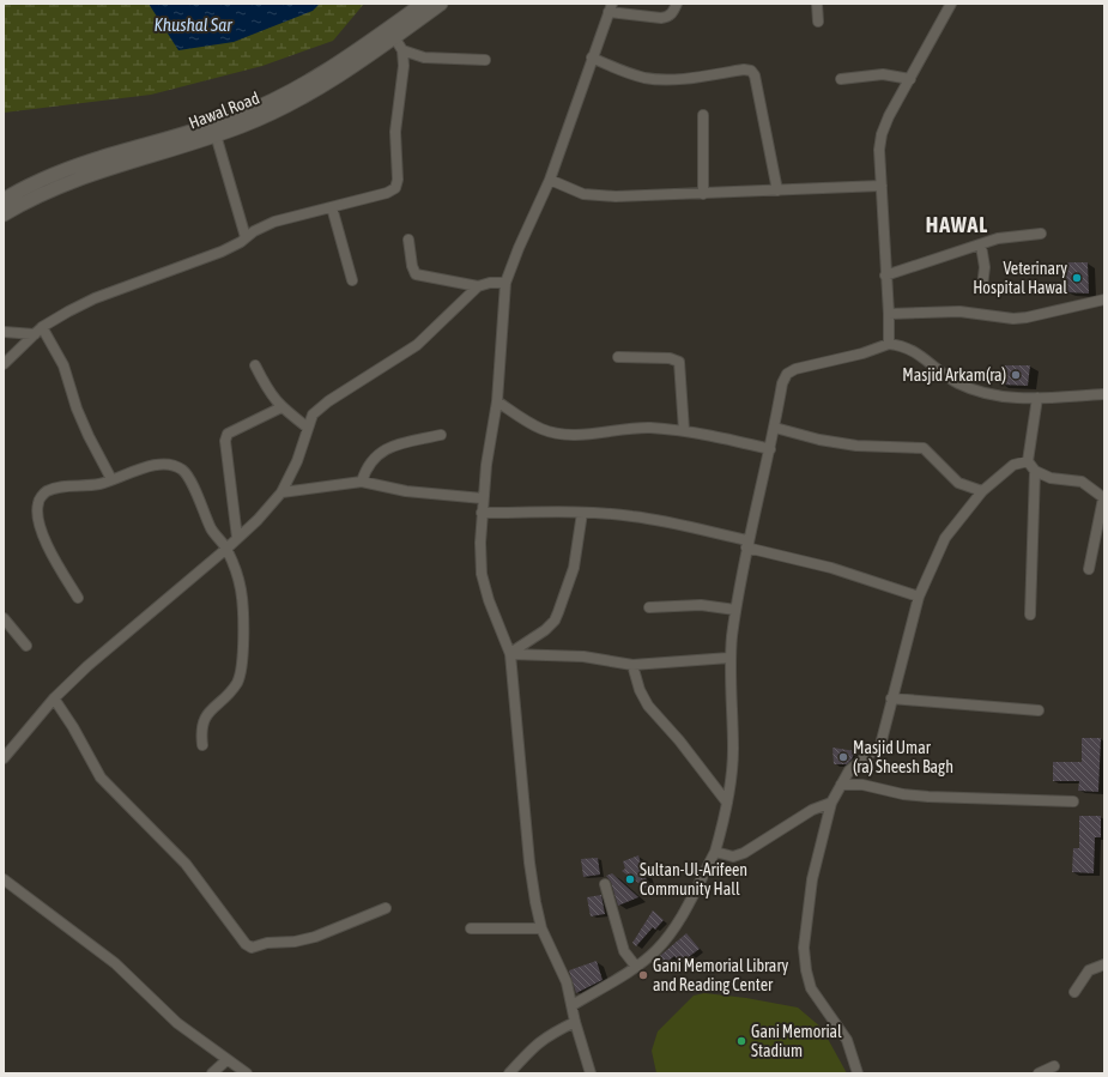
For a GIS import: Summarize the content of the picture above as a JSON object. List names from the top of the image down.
{
  "streets": {
    "main road": ["Hawal Road"]
  },
  "districts": ["HAWAL"],
  "water": ["Khushal Sar"],
  "places": [
    "Veterinary Hospital Hawal",
    "Masjid Arkam(ra)",
    "Masjid Umar (ra) Sheesh Bagh",
    "Sultan-Ul-Arifeen Community Hall",
    "Gani Memorial Library and Reading Center",
    "Gani Memorial Stadium"
  ]
}
